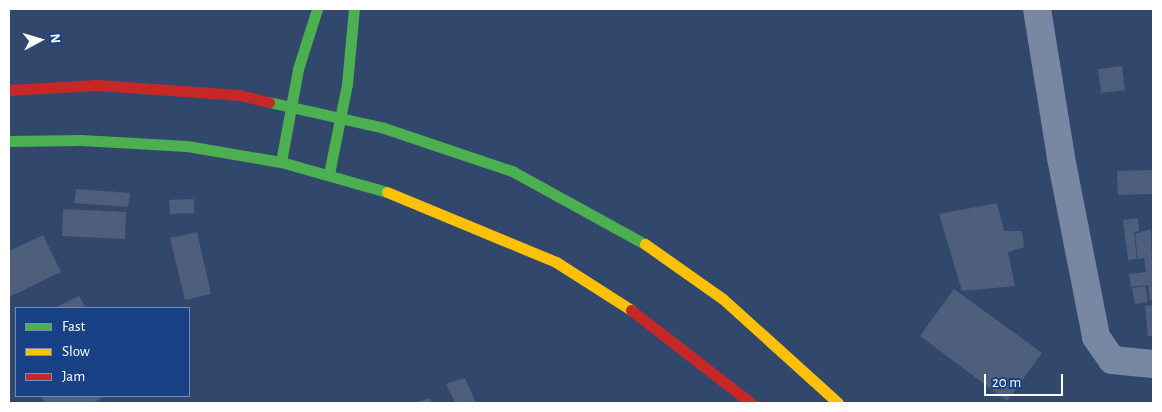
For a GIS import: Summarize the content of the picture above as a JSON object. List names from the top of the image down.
{
  "legend": ["Fast", "Slow", "Jam"],
  "scale_bar": "20 m",
  "north": "right"
}
